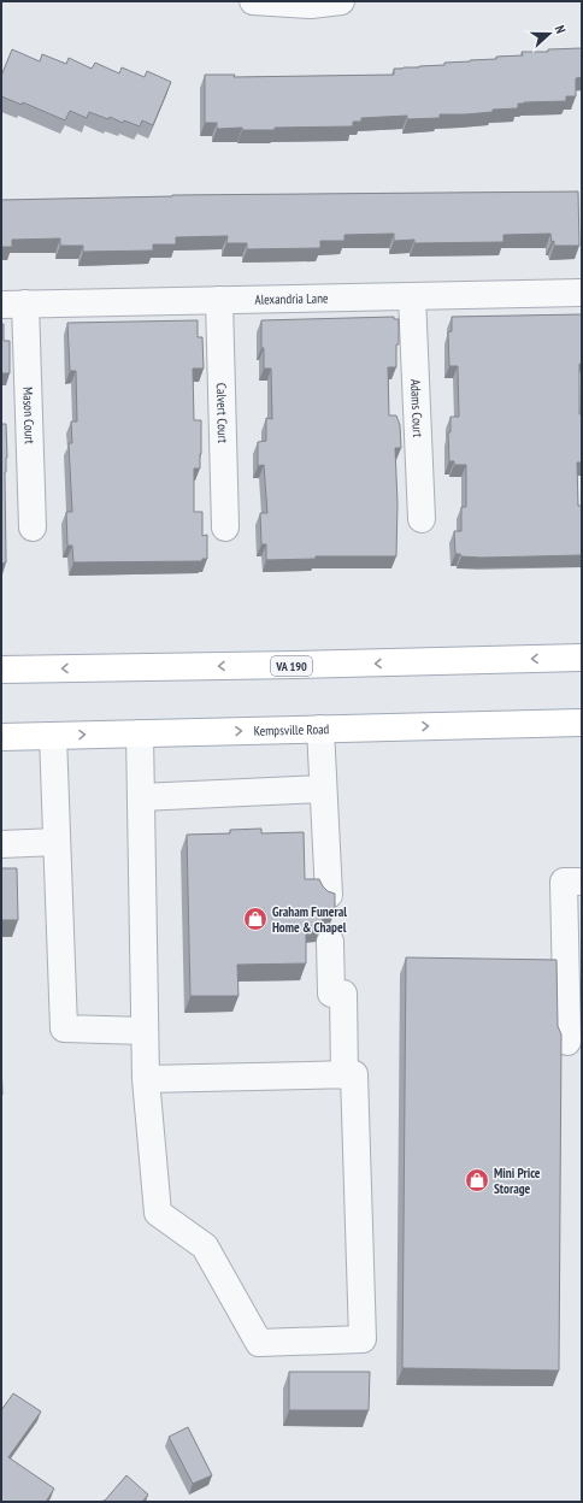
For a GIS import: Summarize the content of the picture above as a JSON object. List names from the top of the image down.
{
  "streets": {
    "main road": ["VA 190", "Kempsville Road"],
    "street": [
      "Alexandria Lane",
      "Adams Court",
      "Calvert Court",
      "Mason Court"
    ]
  },
  "crossings": [
    ["Alexandria Lane", "Adams Court"],
    ["Alexandria Lane", "Calvert Court"],
    ["Alexandria Lane", "Mason Court"]
  ],
  "places": {
    "shop": ["Graham Funeral Home & Chapel", "Mini Price Storage"]
  },
  "north": "right"
}
